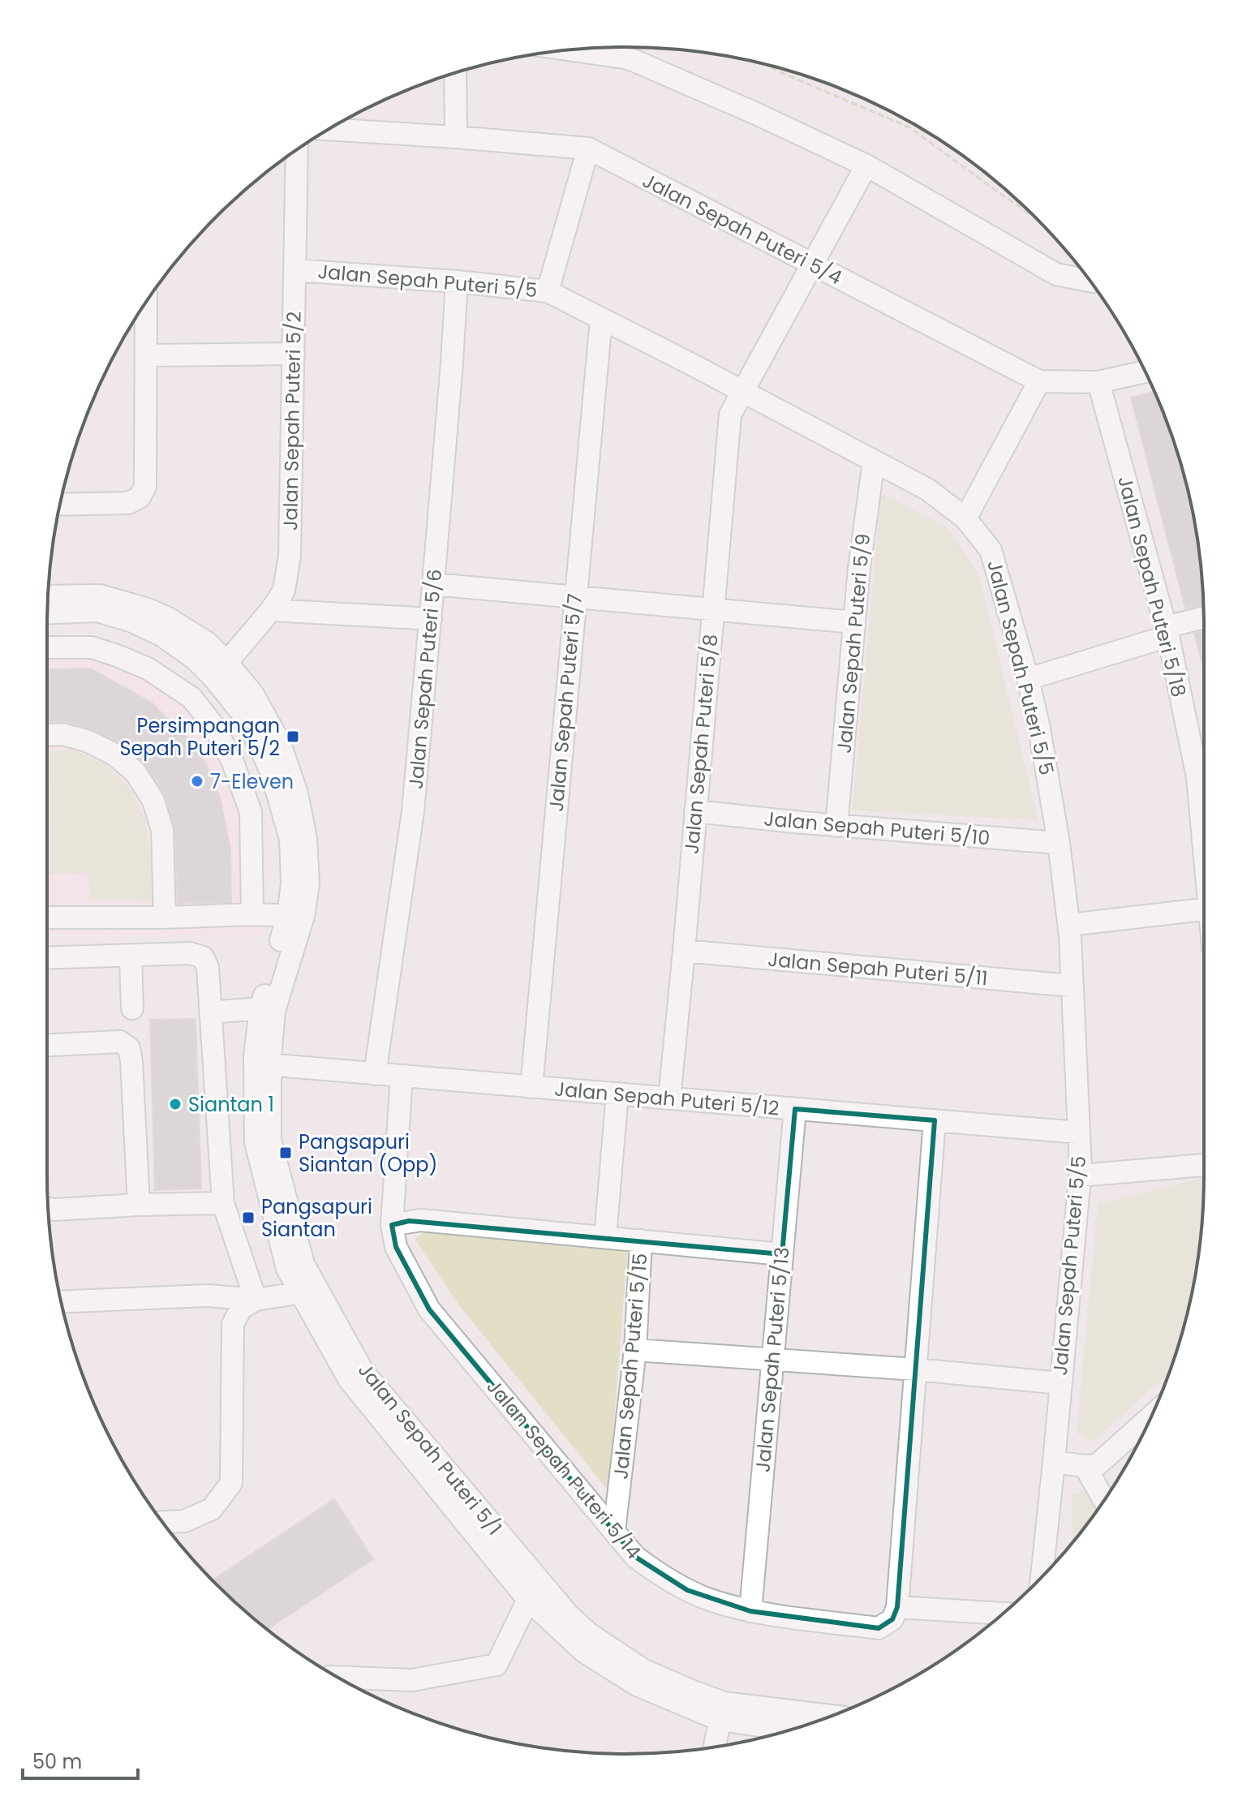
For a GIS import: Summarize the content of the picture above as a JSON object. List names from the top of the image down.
{
  "streets": {
    "street": [
      "Jalan Sepah Puteri 5/4",
      "Jalan Sepah Puteri 5/5",
      "Jalan Sepah Puteri 5/2",
      "Jalan Sepah Puteri 5/18",
      "Jalan Sepah Puteri 5/9",
      "Jalan Sepah Puteri 5/6",
      "Jalan Sepah Puteri 5/7",
      "Jalan Sepah Puteri 5/8",
      "Jalan Sepah Puteri 5/10",
      "Jalan Sepah Puteri 5/11",
      "Jalan Sepah Puteri 5/12",
      "Jalan Sepah Puteri 5/13",
      "Jalan Sepah Puteri 5/15",
      "Jalan Sepah Puteri 5/1",
      "Jalan Sepah Puteri 5/14"
    ]
  },
  "crossings": [
    ["Jalan Sepah Puteri 5/4", "Jalan Sepah Puteri 5/18"],
    ["Jalan Sepah Puteri 5/4", "Jalan Sepah Puteri 5/8"],
    ["Jalan Sepah Puteri 5/5", "Jalan Sepah Puteri 5/2"],
    ["Jalan Sepah Puteri 5/5", "Jalan Sepah Puteri 5/9"],
    ["Jalan Sepah Puteri 5/5", "Jalan Sepah Puteri 5/6"],
    ["Jalan Sepah Puteri 5/5", "Jalan Sepah Puteri 5/7"],
    ["Jalan Sepah Puteri 5/5", "Jalan Sepah Puteri 5/8"],
    ["Jalan Sepah Puteri 5/5", "Jalan Sepah Puteri 5/10"],
    ["Jalan Sepah Puteri 5/5", "Jalan Sepah Puteri 5/11"],
    ["Jalan Sepah Puteri 5/5", "Jalan Sepah Puteri 5/12"],
    ["Jalan Sepah Puteri 5/9", "Jalan Sepah Puteri 5/10"],
    ["Jalan Sepah Puteri 5/6", "Jalan Sepah Puteri 5/12"],
    ["Jalan Sepah Puteri 5/7", "Jalan Sepah Puteri 5/12"],
    ["Jalan Sepah Puteri 5/8", "Jalan Sepah Puteri 5/10"],
    ["Jalan Sepah Puteri 5/8", "Jalan Sepah Puteri 5/11"],
    ["Jalan Sepah Puteri 5/8", "Jalan Sepah Puteri 5/12"],
    ["Jalan Sepah Puteri 5/12", "Jalan Sepah Puteri 5/13"],
    ["Jalan Sepah Puteri 5/12", "Jalan Sepah Puteri 5/1"],
    ["Jalan Sepah Puteri 5/12", "Jalan Sepah Puteri 5/14"],
    ["Jalan Sepah Puteri 5/13", "Jalan Sepah Puteri 5/14"],
    ["Jalan Sepah Puteri 5/15", "Jalan Sepah Puteri 5/14"]
  ],
  "places": {
    "transit": ["Persimpangan Sepah Puteri 5/2", "Pangsapuri Siantan (Opp)", "Pangsapuri Siantan"],
    "other": ["7-Eleven", "Siantan 1"]
  },
  "scale_bar": "50 m"
}
